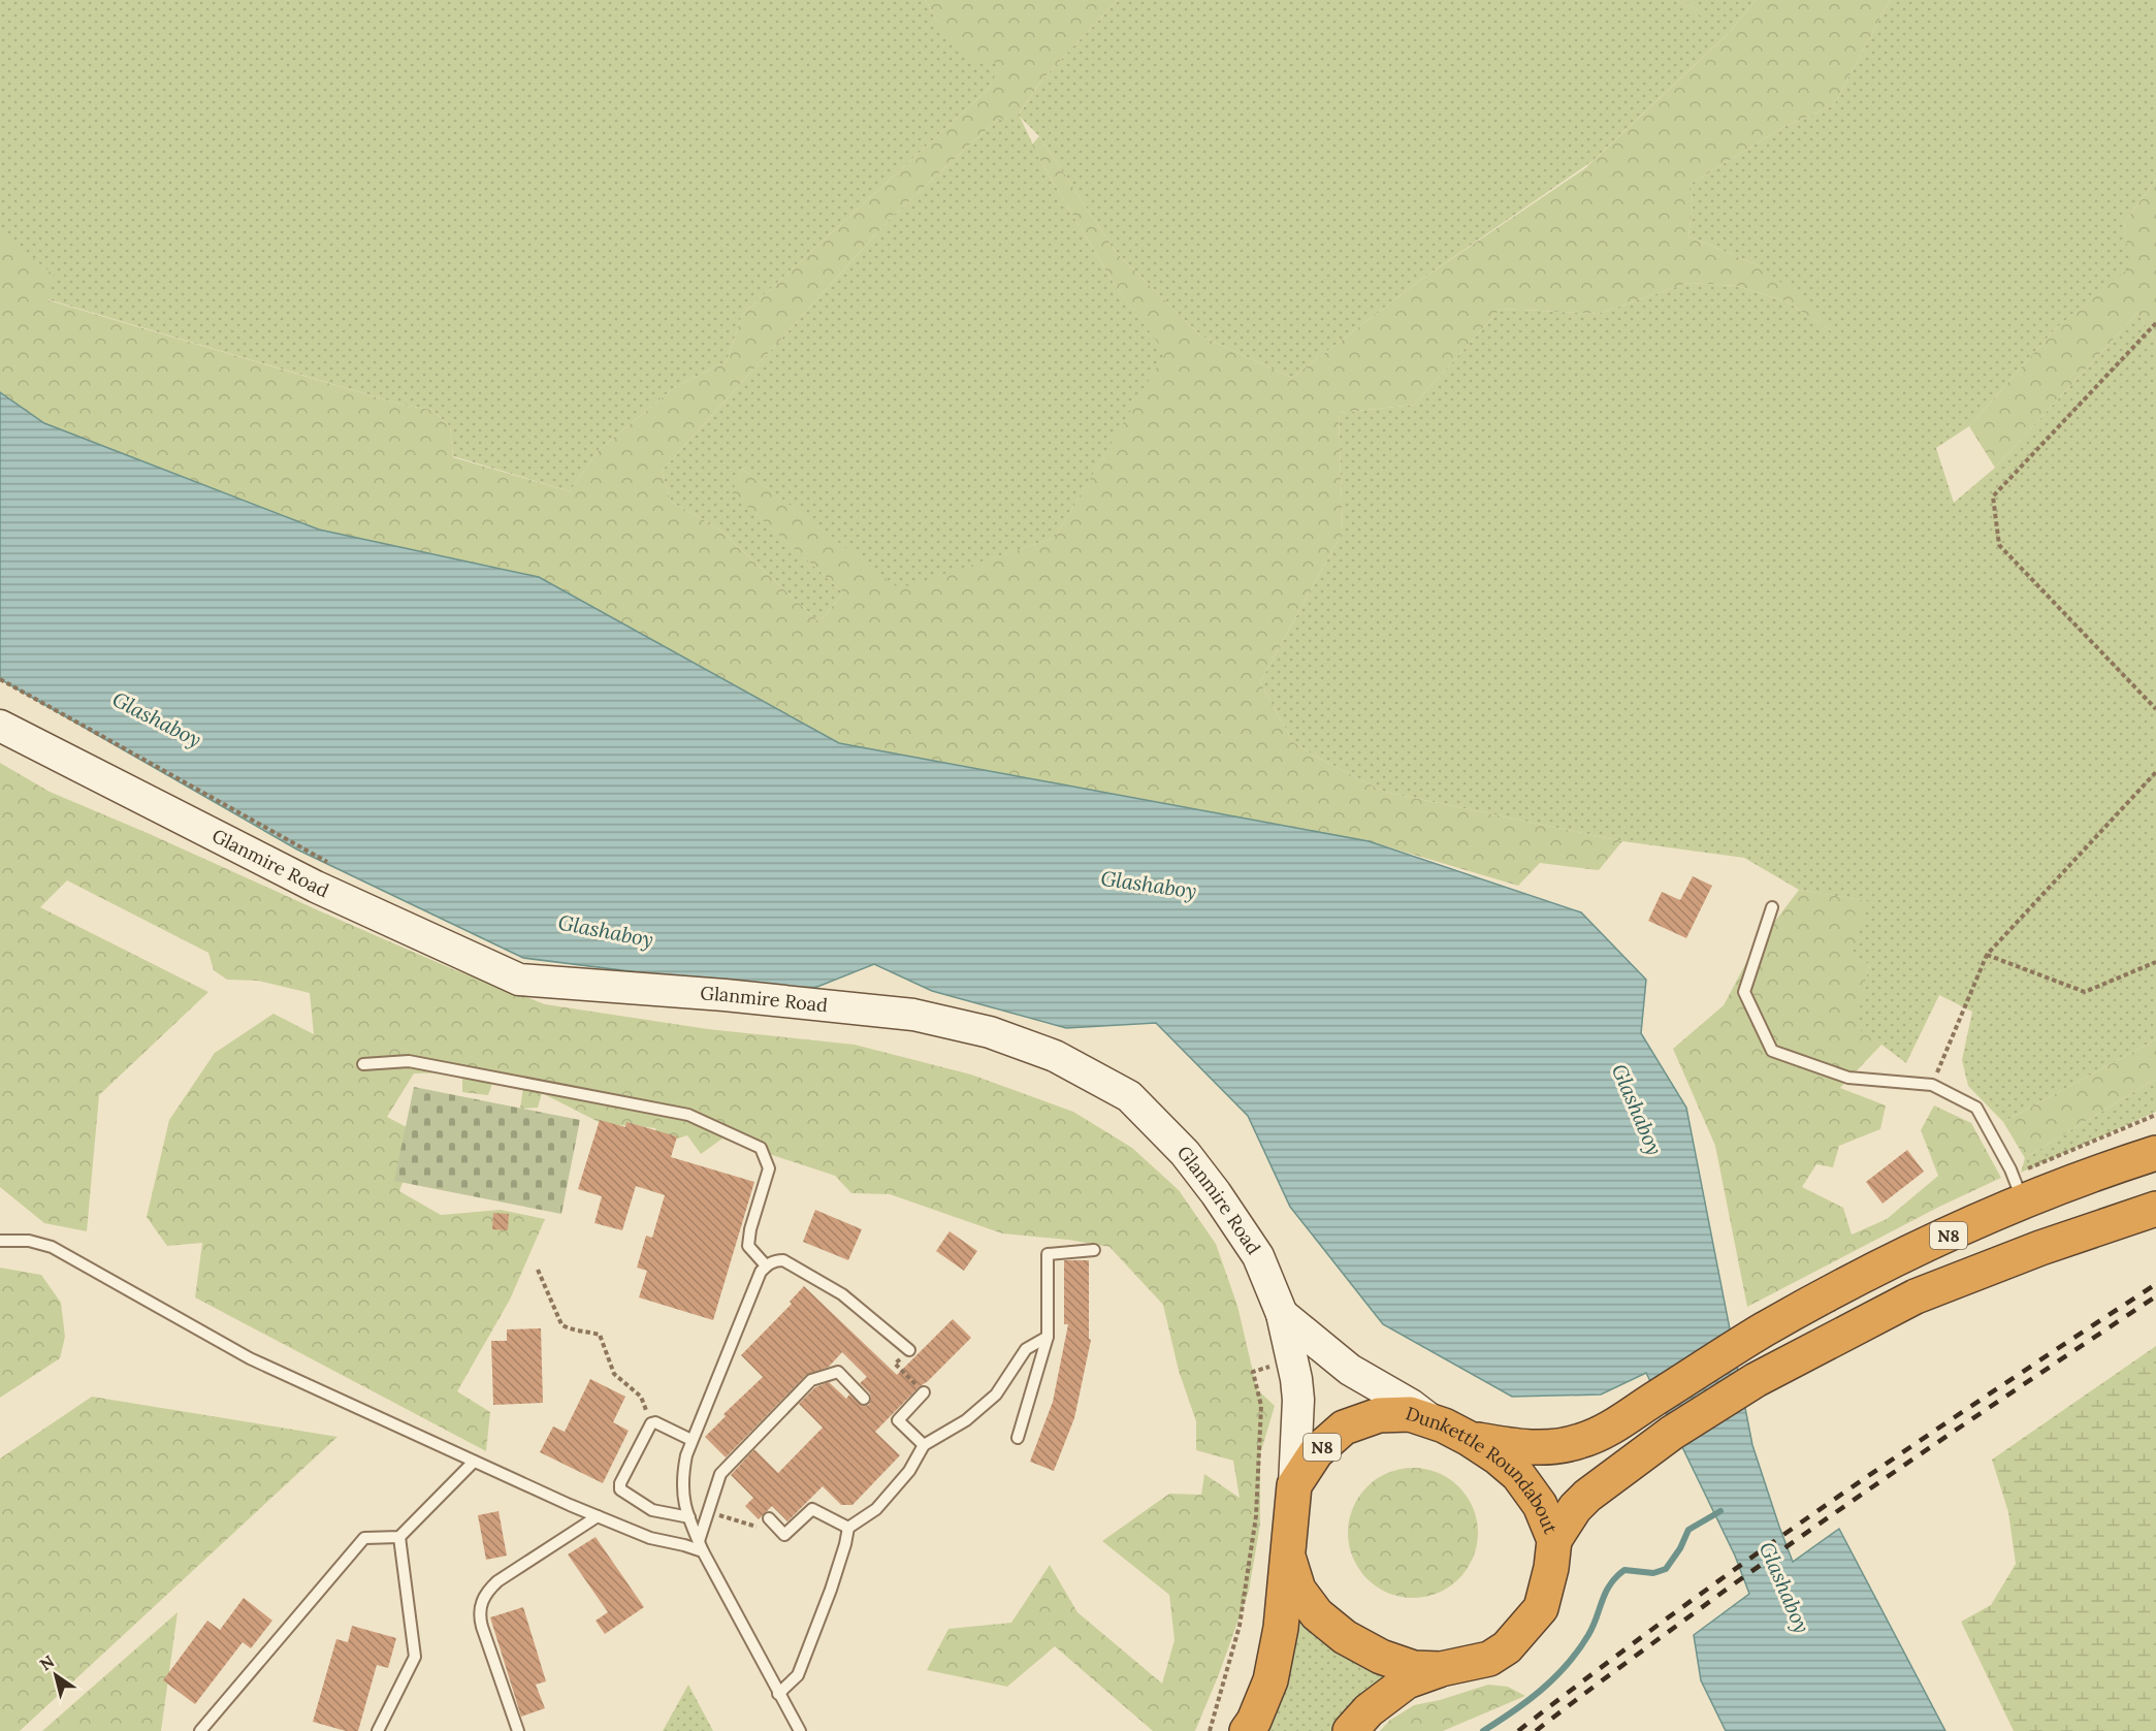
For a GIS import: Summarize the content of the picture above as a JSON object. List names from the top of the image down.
{
  "streets": {
    "highway": ["N8", "Dunkettle Roundabout"],
    "main road": ["Glanmire Road"]
  },
  "crossings": [
    ["Glanmire Road", "Dunkettle Roundabout"],
    ["N8", "Dunkettle Roundabout"]
  ],
  "water": ["Glashaboy"],
  "north": "top left"
}
